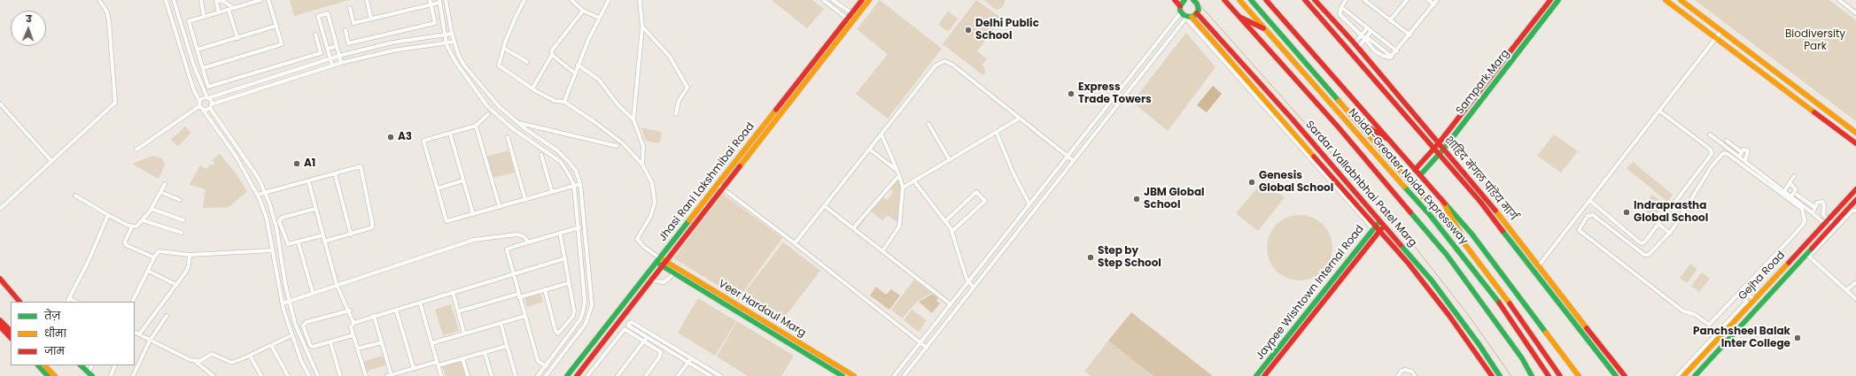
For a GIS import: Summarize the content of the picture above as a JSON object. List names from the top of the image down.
{
  "streets": {
    "main road": [
      "Sampark Marg",
      "Noida-Greater Noida Expressway",
      "शाहिद मंगल पांडेय मार्ग",
      "Jhasi Rani Lakshmibai Road",
      "Sardar Vallabhbhai Patel Marg",
      "Gejha Road",
      "Jaypee Wishtown Internal Road",
      "Veer Hardaul Marg"
    ]
  },
  "crossings": [
    ["Sampark Marg", "शाहिद मंगल पांडेय मार्ग"],
    ["Jhasi Rani Lakshmibai Road", "Veer Hardaul Marg"],
    ["Sardar Vallabhbhai Patel Marg", "Jaypee Wishtown Internal Road"]
  ],
  "parks": ["Biodiversity Park"],
  "places": [
    "Delhi Public School",
    "Express Trade Towers",
    "A3",
    "A1",
    "Genesis Global School",
    "JBM Global School",
    "Indraprastha Global School",
    "Step by Step School",
    "Panchsheel Balak Inter College"
  ],
  "legend": ["तेज़", "धीमा", "जाम"],
  "north": "top"
}
